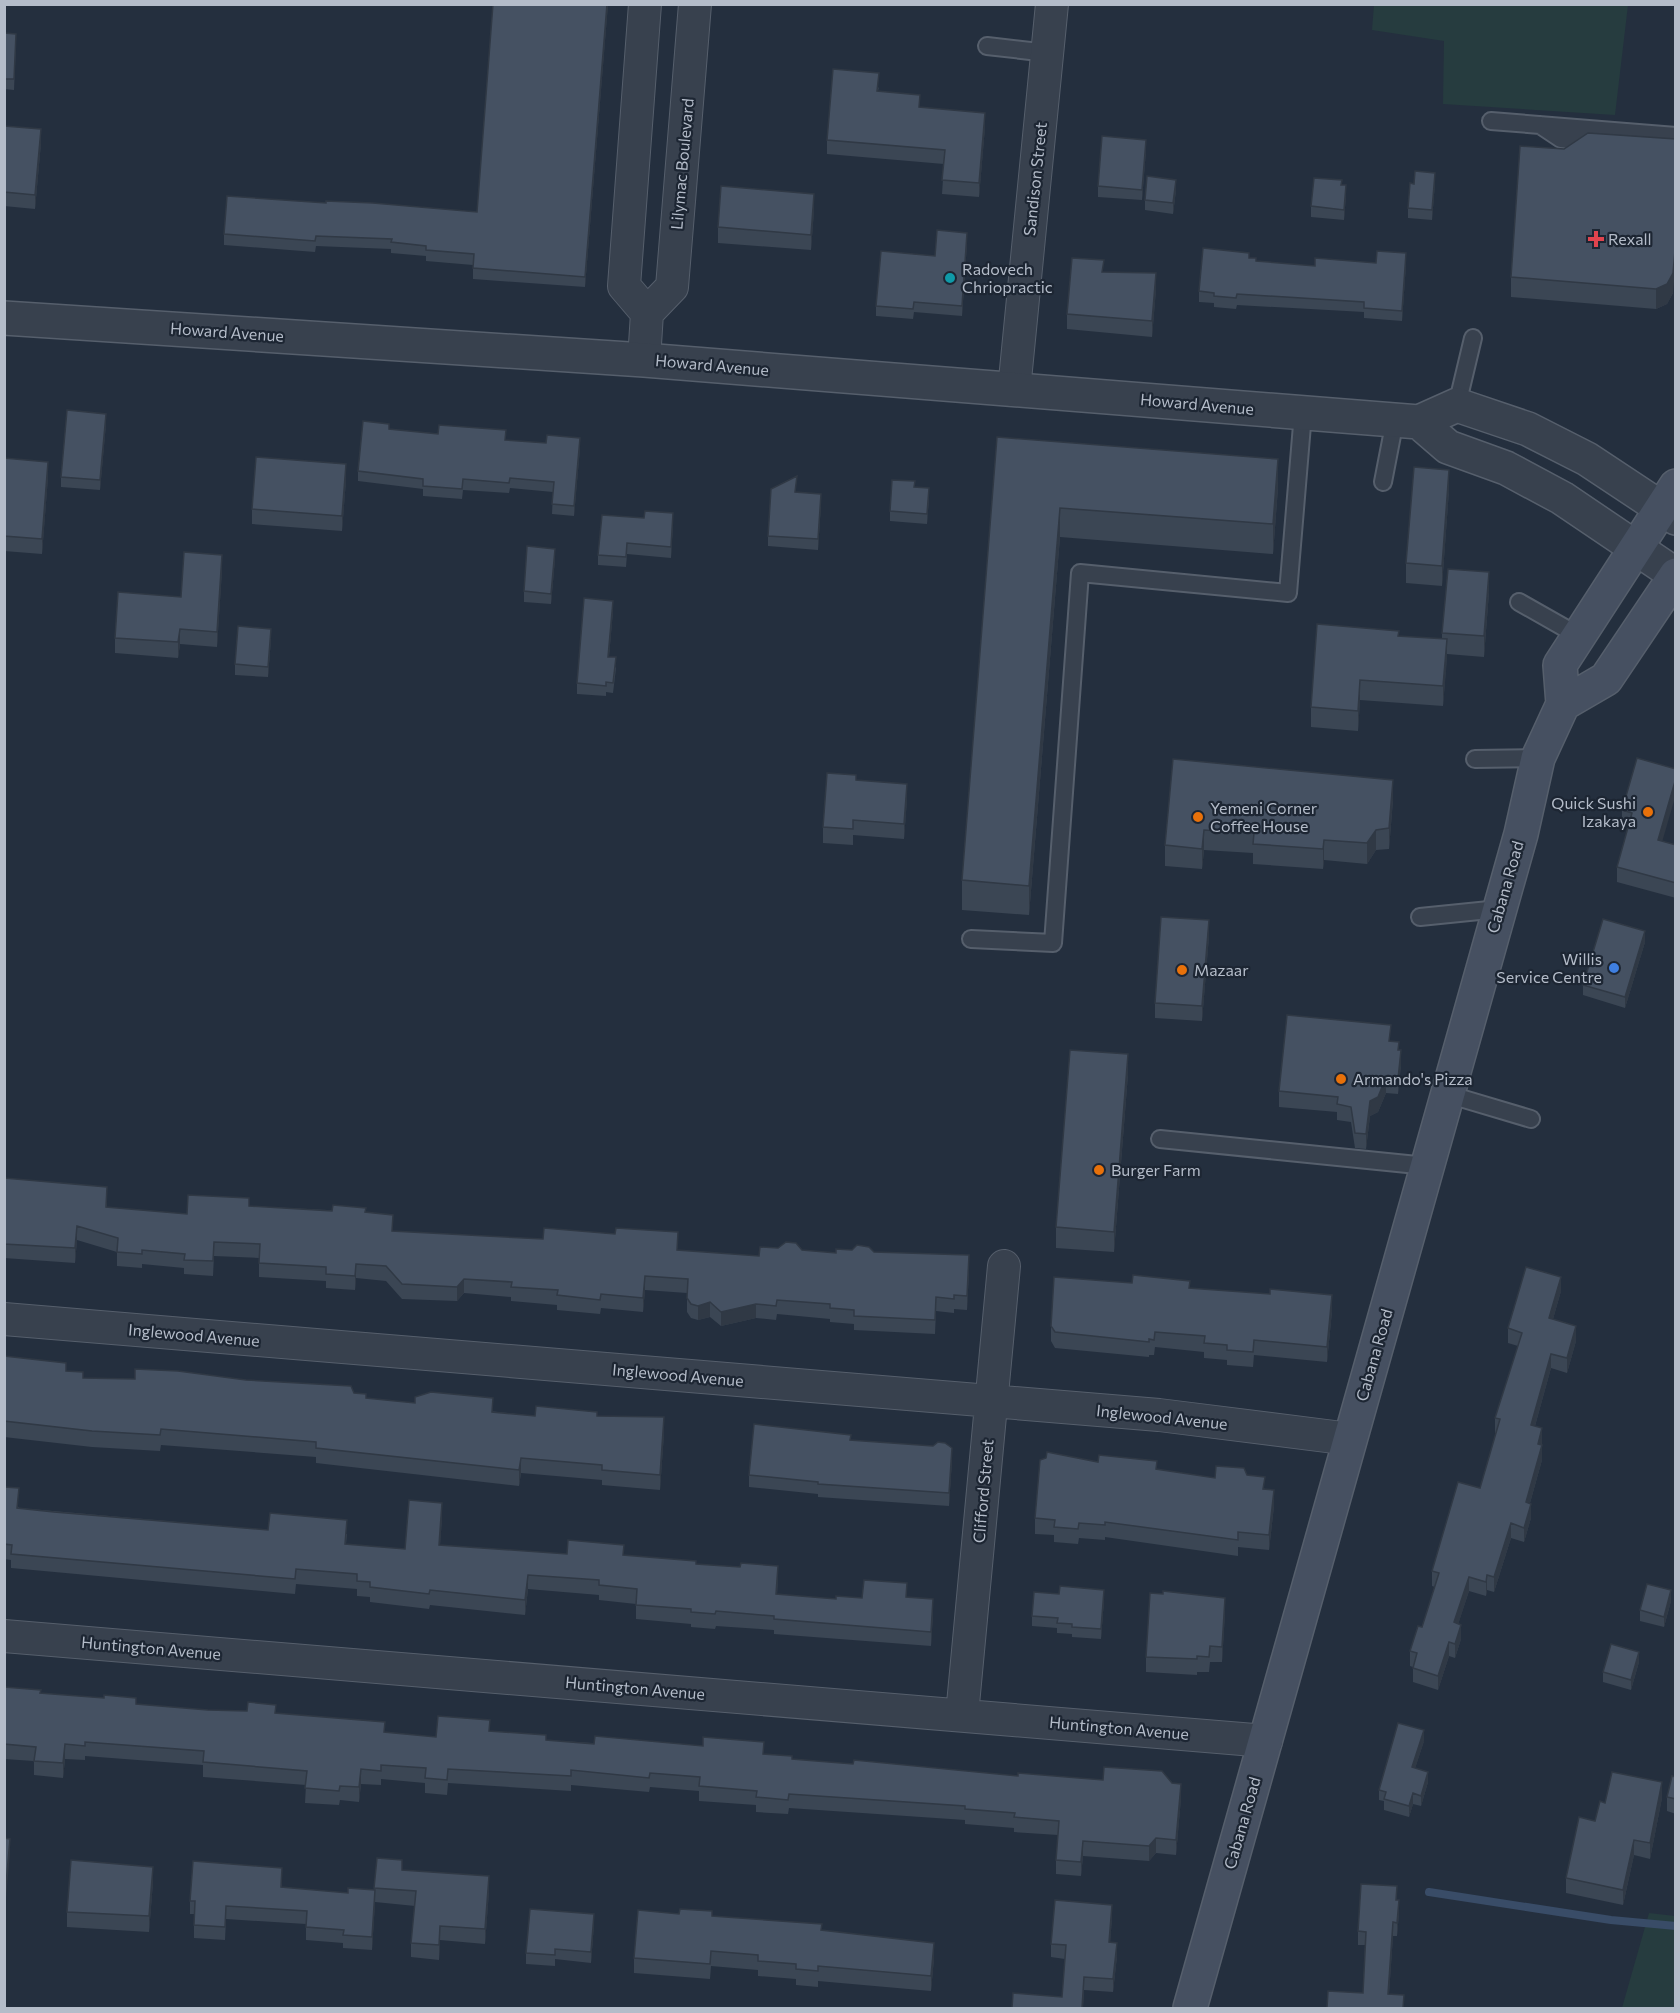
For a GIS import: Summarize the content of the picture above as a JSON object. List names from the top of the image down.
{
  "streets": {
    "main road": ["Cabana Road"],
    "street": [
      "Lilymac Boulevard",
      "Sandison Street",
      "Howard Avenue",
      "Inglewood Avenue",
      "Clifford Street",
      "Huntington Avenue"
    ]
  },
  "crossings": [
    ["Sandison Street", "Howard Avenue"],
    ["Cabana Road", "Inglewood Avenue"],
    ["Cabana Road", "Huntington Avenue"],
    ["Inglewood Avenue", "Clifford Street"],
    ["Clifford Street", "Huntington Avenue"]
  ],
  "places": {
    "health": ["Rexall"],
    "other": [
      "Radovech Chriopractic",
      "Quick Sushi Izakaya",
      "Yemeni Corner Coffee House",
      "Willis Service Centre",
      "Mazaar",
      "Armando's Pizza",
      "Burger Farm"
    ]
  }
}
